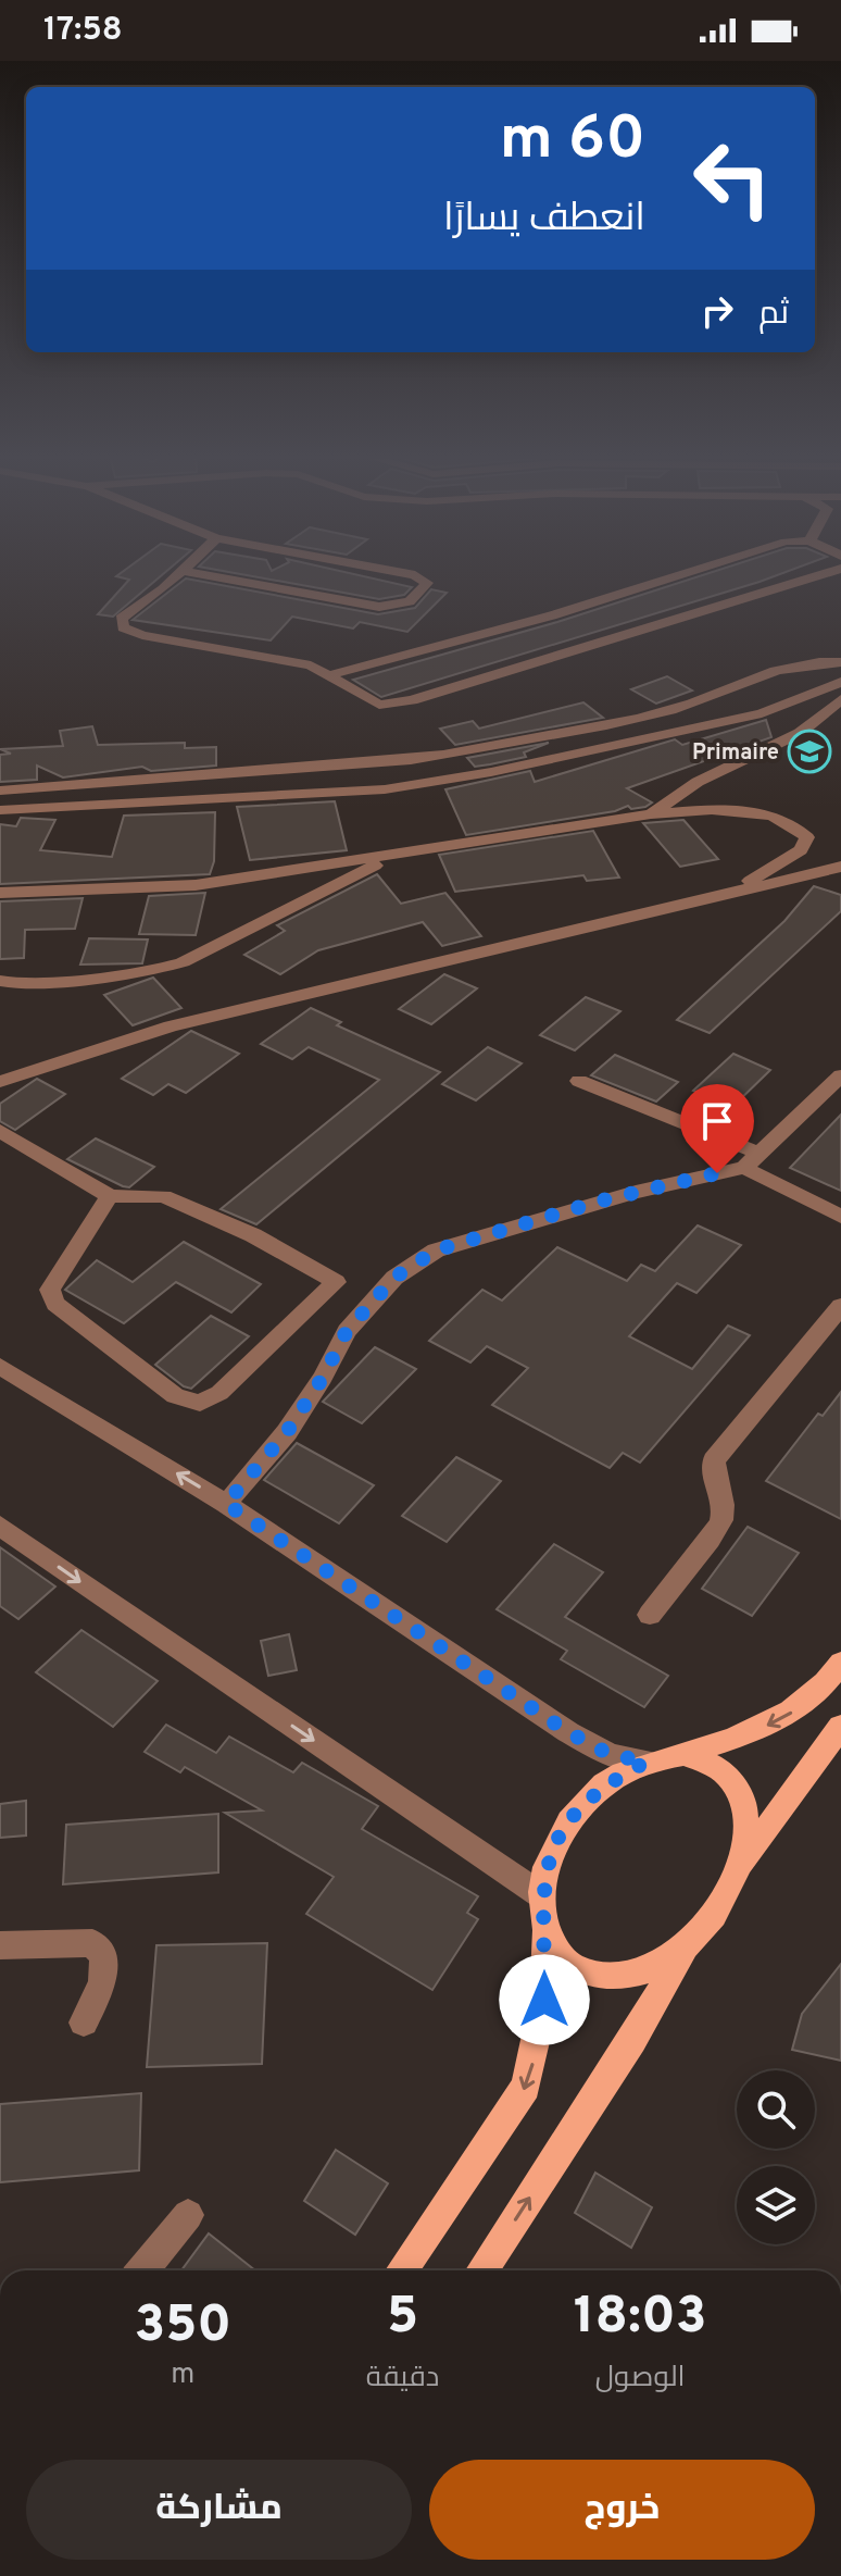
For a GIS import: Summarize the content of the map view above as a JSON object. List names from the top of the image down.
{
  "places": {
    "school or university": ["Primaire"]
  },
  "page": {
    "status": "17:58",
    "turn": ["60 m", "انعطف يسارًا"],
    "then": "ثم",
    "eta": [
      "18:03",
      "الوصول",
      "5",
      "دقيقة",
      "350",
      "m"
    ],
    "buttons": ["خروج", "مشاركة"]
  }
}
